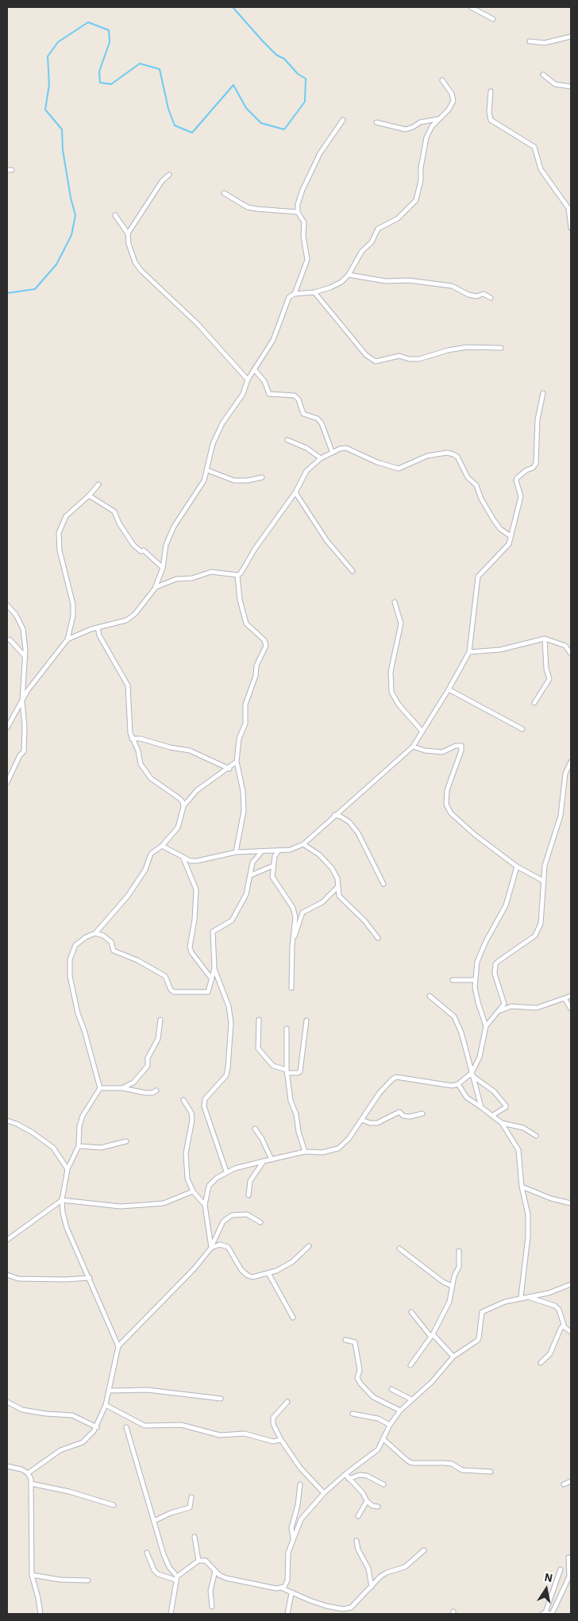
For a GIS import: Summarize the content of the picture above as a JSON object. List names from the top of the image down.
{
  "north": "top"
}
